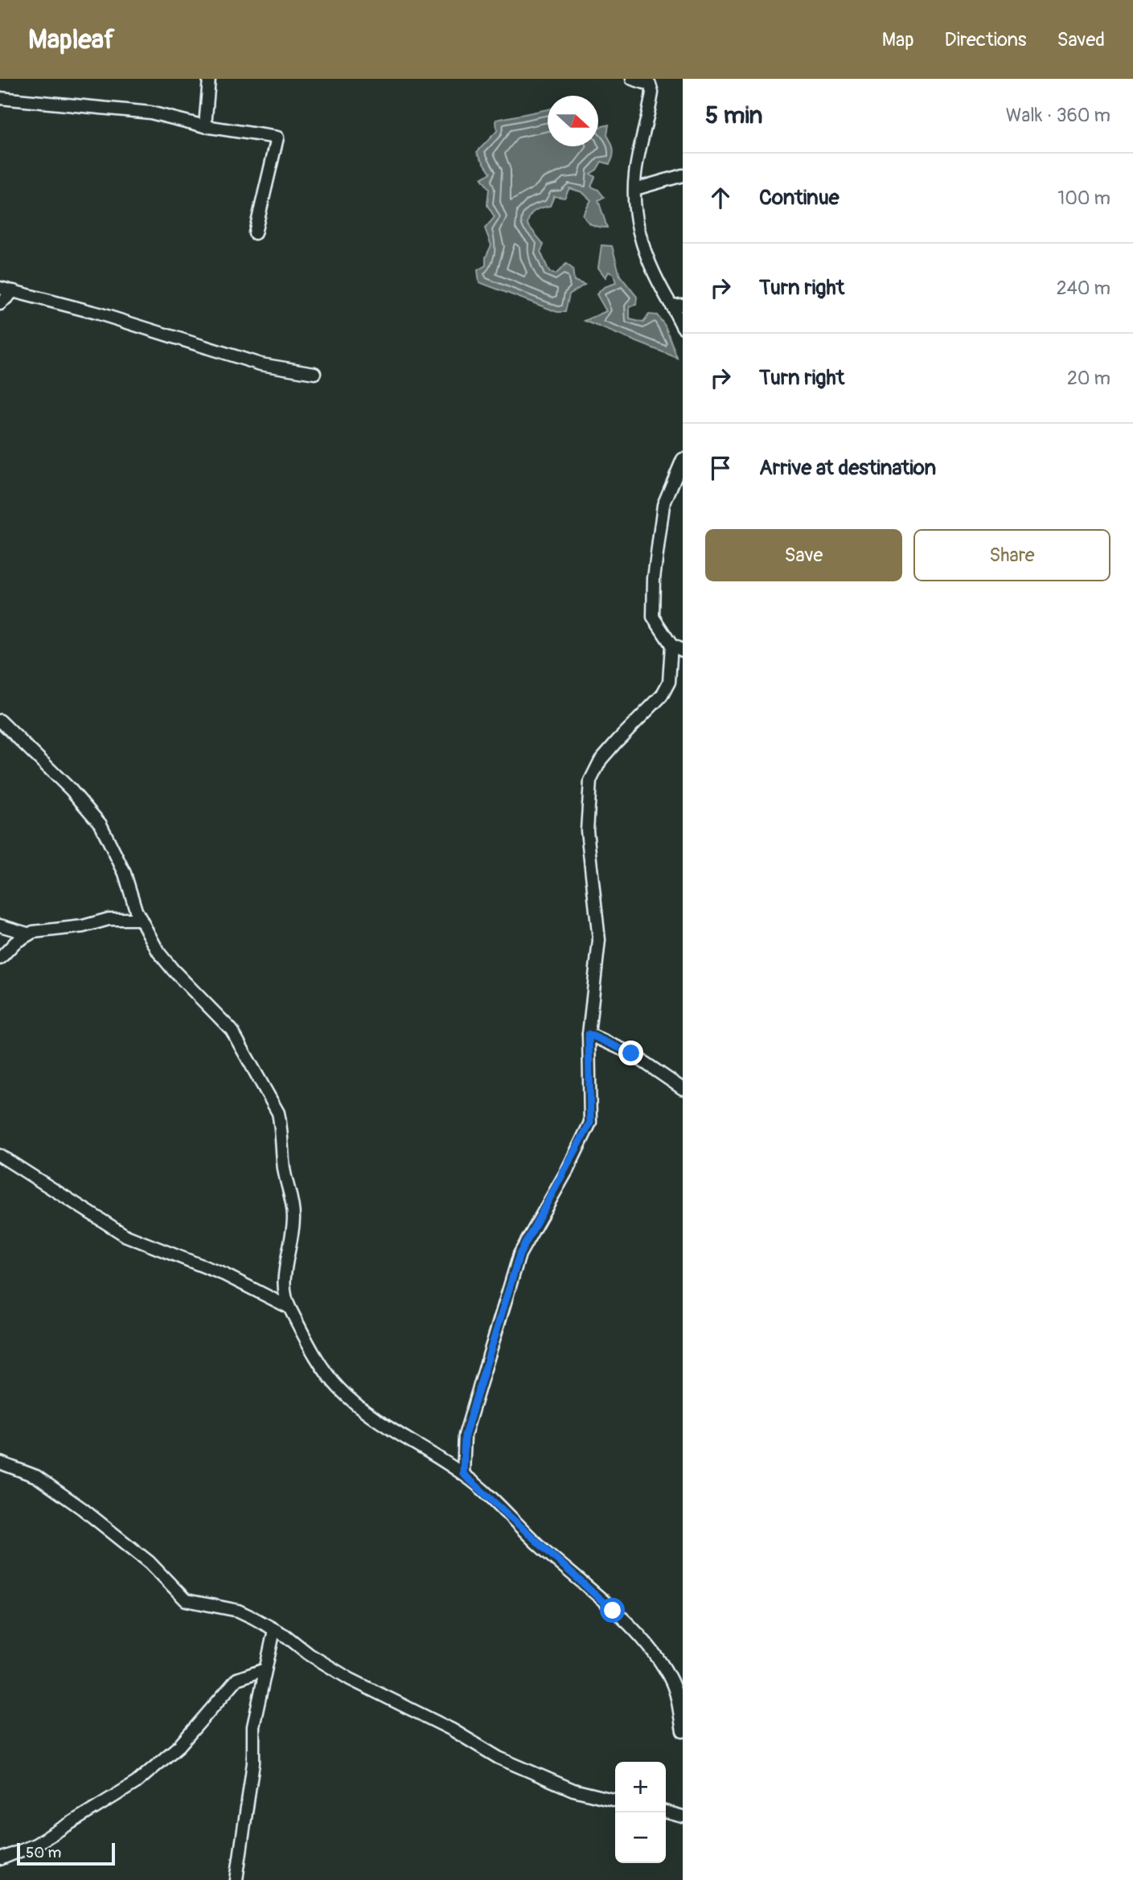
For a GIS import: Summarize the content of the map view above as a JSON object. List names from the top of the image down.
{
  "scale_bar": "50 m",
  "north": "right",
  "page": {
    "header": "Mapleaf",
    "nav": ["Map", "Directions", "Saved"],
    "heading": ["5 min", "Walk · 360 m"],
    "list": [
      ["Continue", "100 m"],
      ["Turn right", "240 m"],
      ["Turn right", "20 m"],
      "Arrive at destination"
    ],
    "buttons": ["Save", "Share"],
    "map_buttons": ["+", "−"],
    "scale": "50 m"
  }
}
